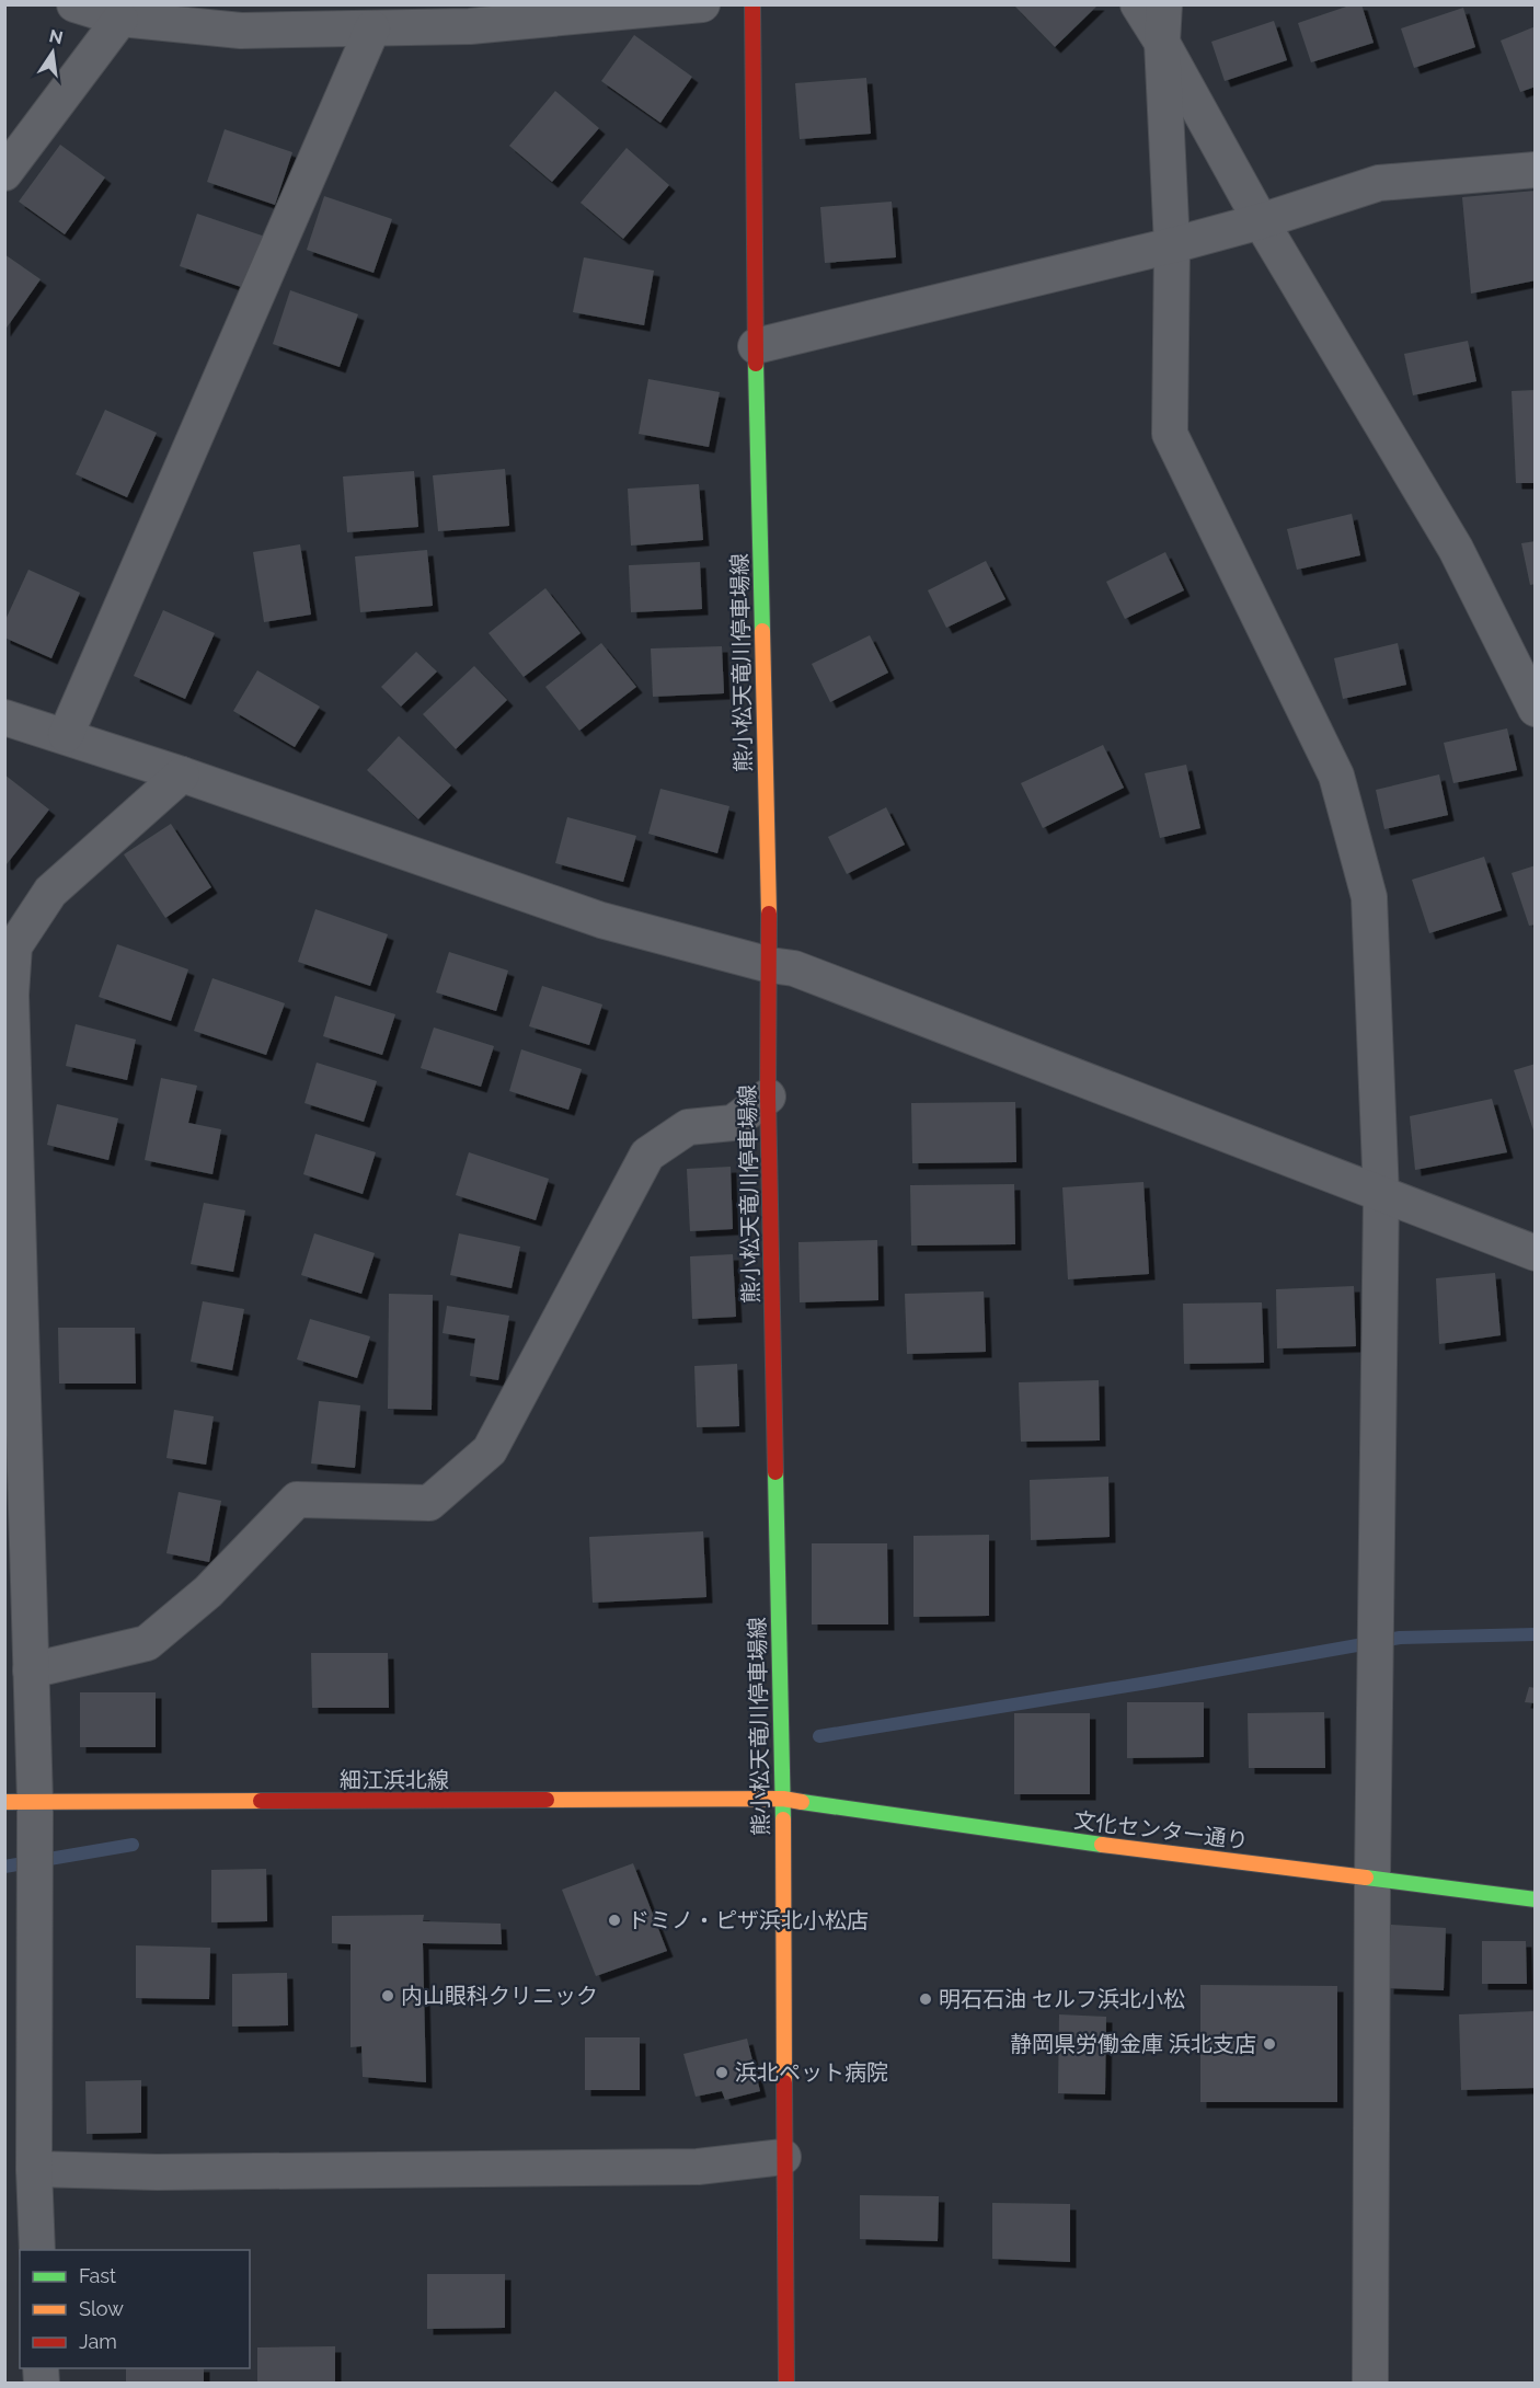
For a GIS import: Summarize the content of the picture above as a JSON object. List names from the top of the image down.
{
  "streets": {
    "main road": ["熊小松天竜川停車場線", "細江浜北線", "文化センター通り"]
  },
  "crossings": [
    ["熊小松天竜川停車場線", "細江浜北線"],
    ["熊小松天竜川停車場線", "文化センター通り"],
    ["細江浜北線", "文化センター通り"]
  ],
  "places": [
    "ドミノ・ピザ浜北小松店",
    "内山眼科クリニック",
    "明石石油 セルフ浜北小松",
    "静岡県労働金庫 浜北支店",
    "浜北ペット病院"
  ],
  "legend": ["Fast", "Slow", "Jam"],
  "north": "top"
}
